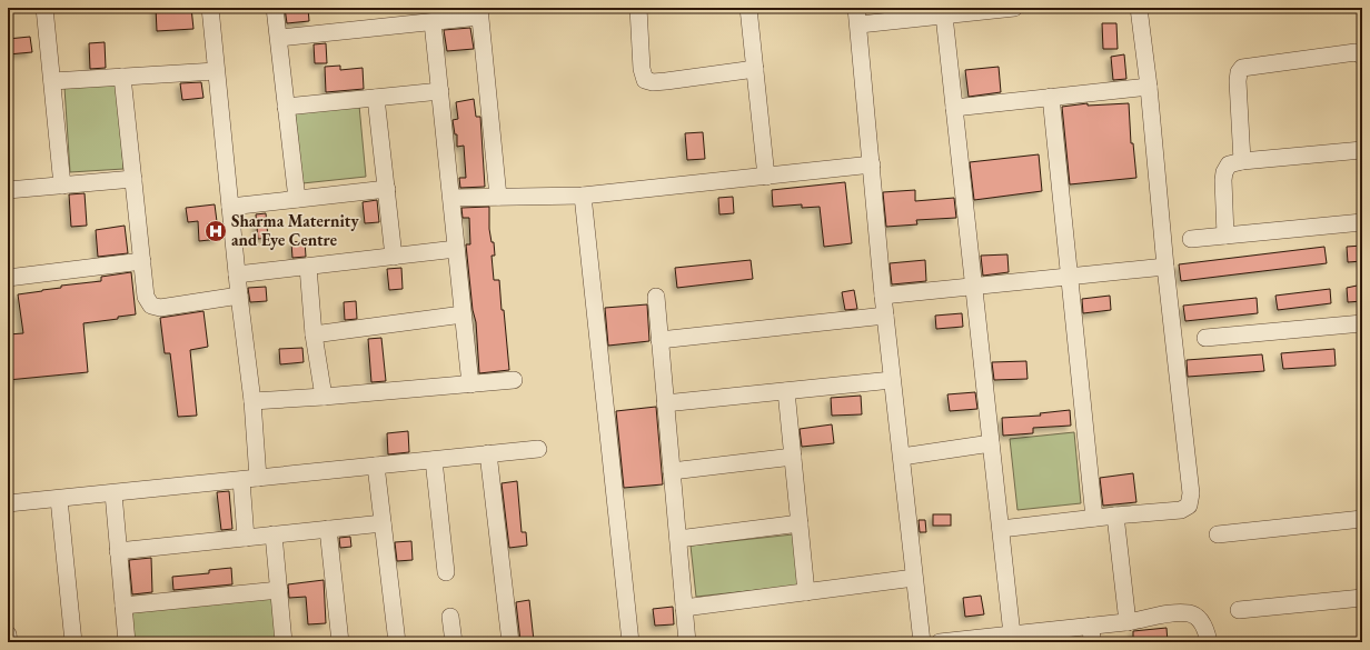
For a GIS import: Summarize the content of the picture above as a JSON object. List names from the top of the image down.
{
  "places": {
    "hospital": ["Sharma Maternity and Eye Centre"]
  }
}
